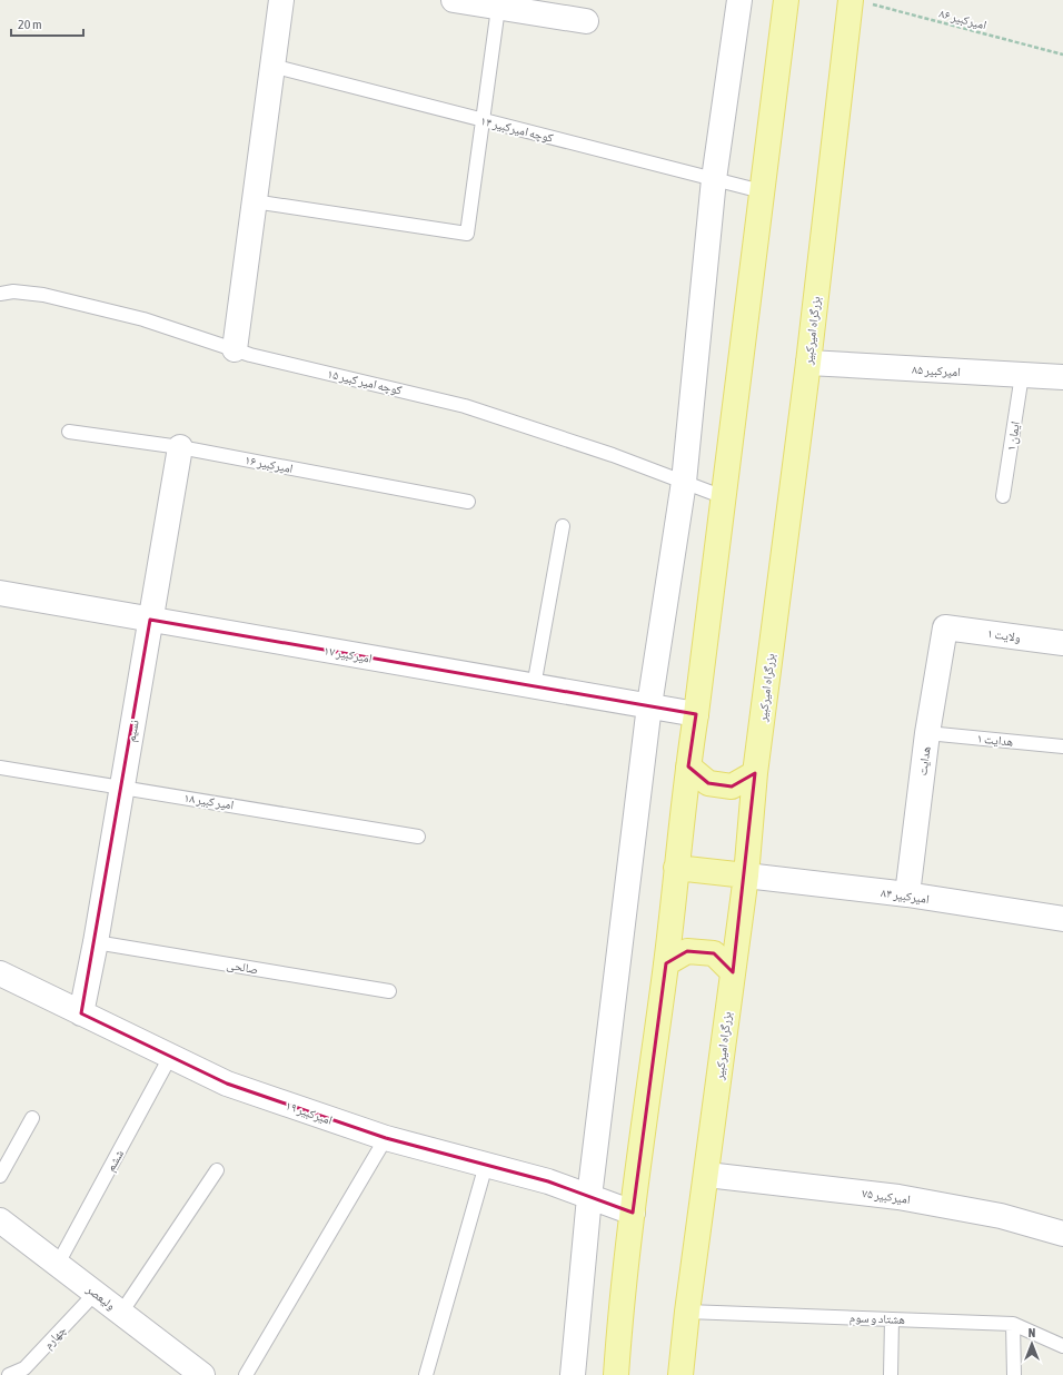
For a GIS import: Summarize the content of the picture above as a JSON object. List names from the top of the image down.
{
  "streets": {
    "main road": ["بزرگراه امیرکبیر"],
    "street": [
      "امیرکبیر ۸۵",
      "ولایت ۱",
      "امیرکبیر ۱۷",
      "نسیم",
      "هدایت",
      "امیرکبیر ۸۴",
      "امیرکبیر ۱۹",
      "امیرکبیر ۷۵",
      "ولیعصر"
    ],
    "lane": [
      "کوچه امیرکبیر ۱۴",
      "کوچه امیر کبیر ۱۵",
      "ایمان ۱",
      "امیرکبیر ۱۶",
      "هدایت ۱",
      "امیر کبیر ۱۸",
      "صالحی",
      "ششم",
      "هشتاد و سوم",
      "چهارم"
    ],
    "path": ["امیرکبیر ۸۶"]
  },
  "crossings": [
    ["امیرکبیر ۸۶", "بزرگراه امیرکبیر"],
    ["بزرگراه امیرکبیر", "امیرکبیر ۸۵"],
    ["بزرگراه امیرکبیر", "امیرکبیر ۸۴"],
    ["بزرگراه امیرکبیر", "امیرکبیر ۷۵"],
    ["بزرگراه امیرکبیر", "هشتاد و سوم"],
    ["امیرکبیر ۸۵", "ایمان ۱"],
    ["امیرکبیر ۱۶", "نسیم"],
    ["ولایت ۱", "هدایت"],
    ["امیرکبیر ۱۷", "نسیم"],
    ["نسیم", "امیر کبیر ۱۸"],
    ["نسیم", "صالحی"],
    ["نسیم", "امیرکبیر ۱۹"],
    ["هدایت ۱", "هدایت"],
    ["هدایت", "امیرکبیر ۸۴"],
    ["امیرکبیر ۱۹", "ششم"],
    ["ششم", "ولیعصر"],
    ["ولیعصر", "چهارم"]
  ],
  "scale_bar": "20 m",
  "north": "top"
}
